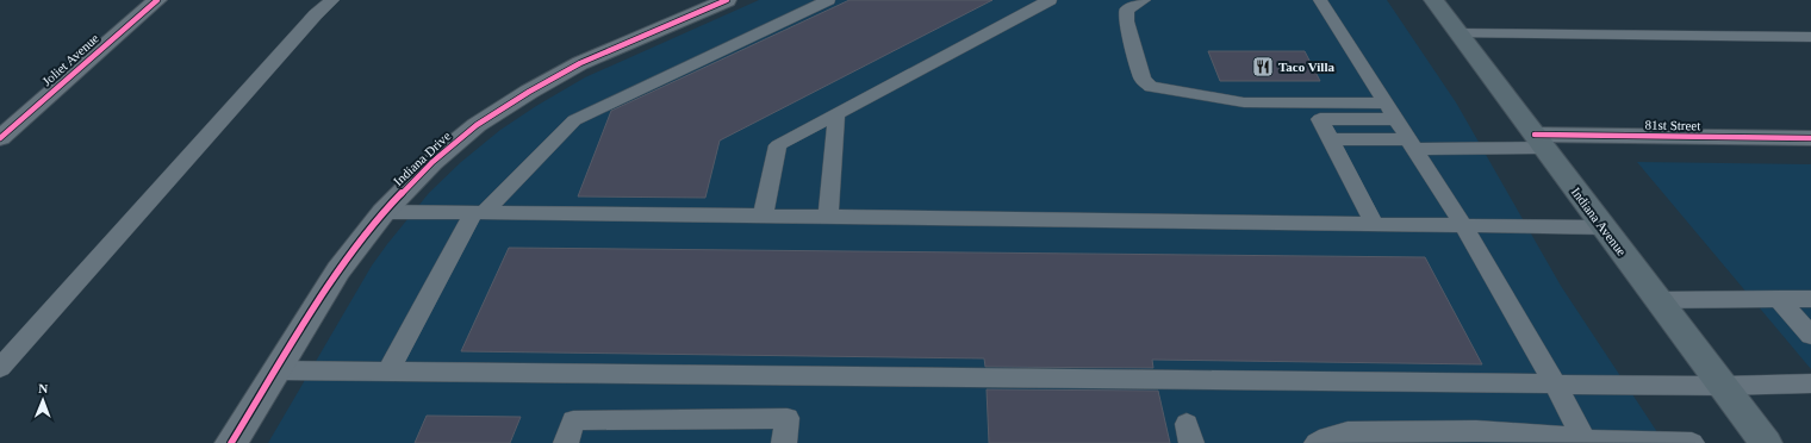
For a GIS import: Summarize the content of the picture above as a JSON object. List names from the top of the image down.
{
  "streets": {
    "main road": ["Indiana Avenue"],
    "street": ["Joliet Avenue", "81st Street", "Indiana Drive"]
  },
  "crossings": [
    ["81st Street", "Indiana Avenue"]
  ],
  "places": {
    "restaurant": ["Taco Villa"]
  },
  "north": "top"
}
